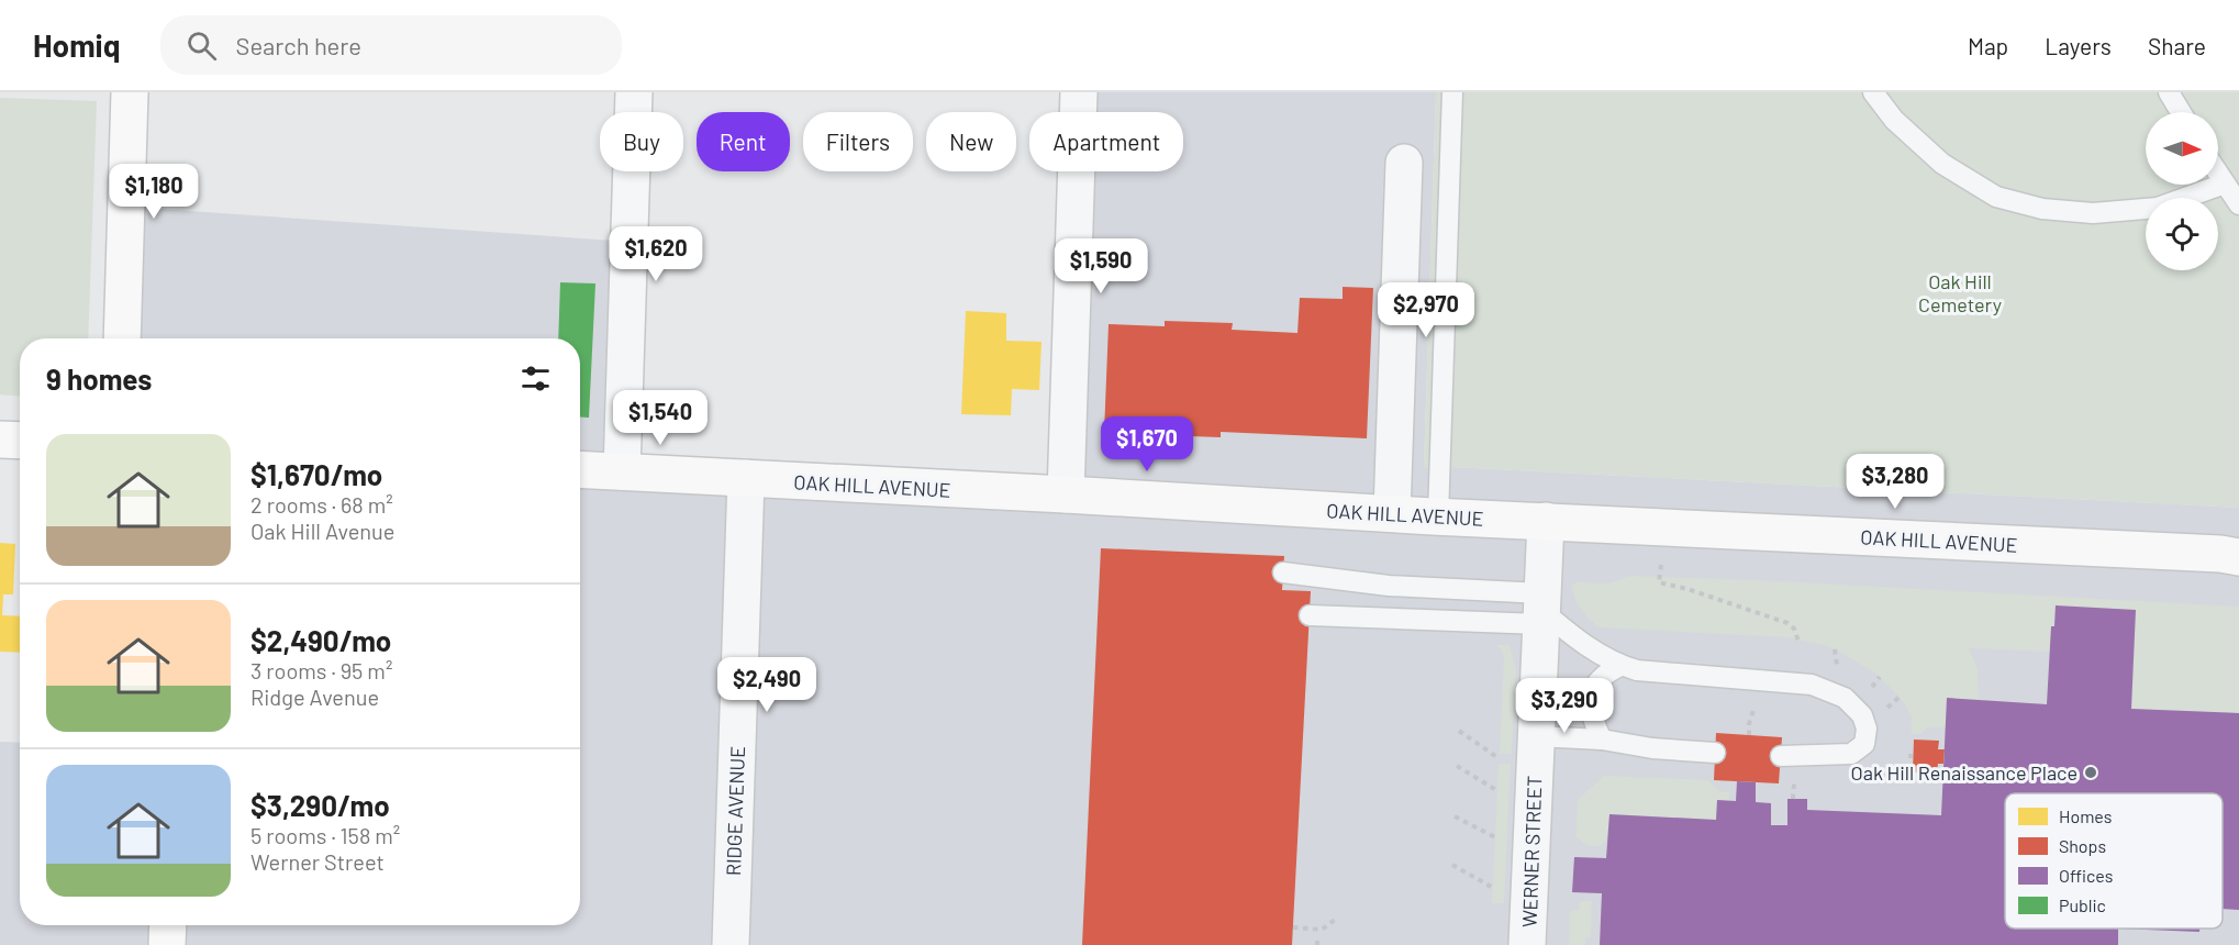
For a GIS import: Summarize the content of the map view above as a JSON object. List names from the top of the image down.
{
  "streets": {
    "street": ["OAK HILL AVENUE", "RIDGE AVENUE", "WERNER STREET"]
  },
  "crossings": [
    ["OAK HILL AVENUE", "RIDGE AVENUE"],
    ["OAK HILL AVENUE", "WERNER STREET"]
  ],
  "parks": ["Oak Hill Cemetery"],
  "places": ["Oak Hill Renaissance Place"],
  "legend": [
    "Homes",
    "Shops",
    "Offices",
    "Public"
  ],
  "north": "right",
  "page": {
    "header": "Homiq",
    "search": "Search here",
    "nav": ["Map", "Layers", "Share"],
    "chip": [
      "Buy",
      "Rent",
      "Filters",
      "New",
      "Apartment"
    ],
    "price": [
      "$1,180",
      "$1,620",
      "$1,590",
      "$2,970",
      "$1,540",
      "$1,670",
      "$3,280",
      "$2,490",
      "$3,290"
    ],
    "heading": "9 homes",
    "list": [
      {
        "name": "$1,670/mo",
        "note": "2 rooms · 68 m² · Oak Hill Avenue"
      },
      {
        "name": "$2,490/mo",
        "note": "3 rooms · 95 m² · Ridge Avenue"
      },
      {
        "name": "$3,290/mo",
        "note": "5 rooms · 158 m² · Werner Street"
      }
    ]
  }
}
